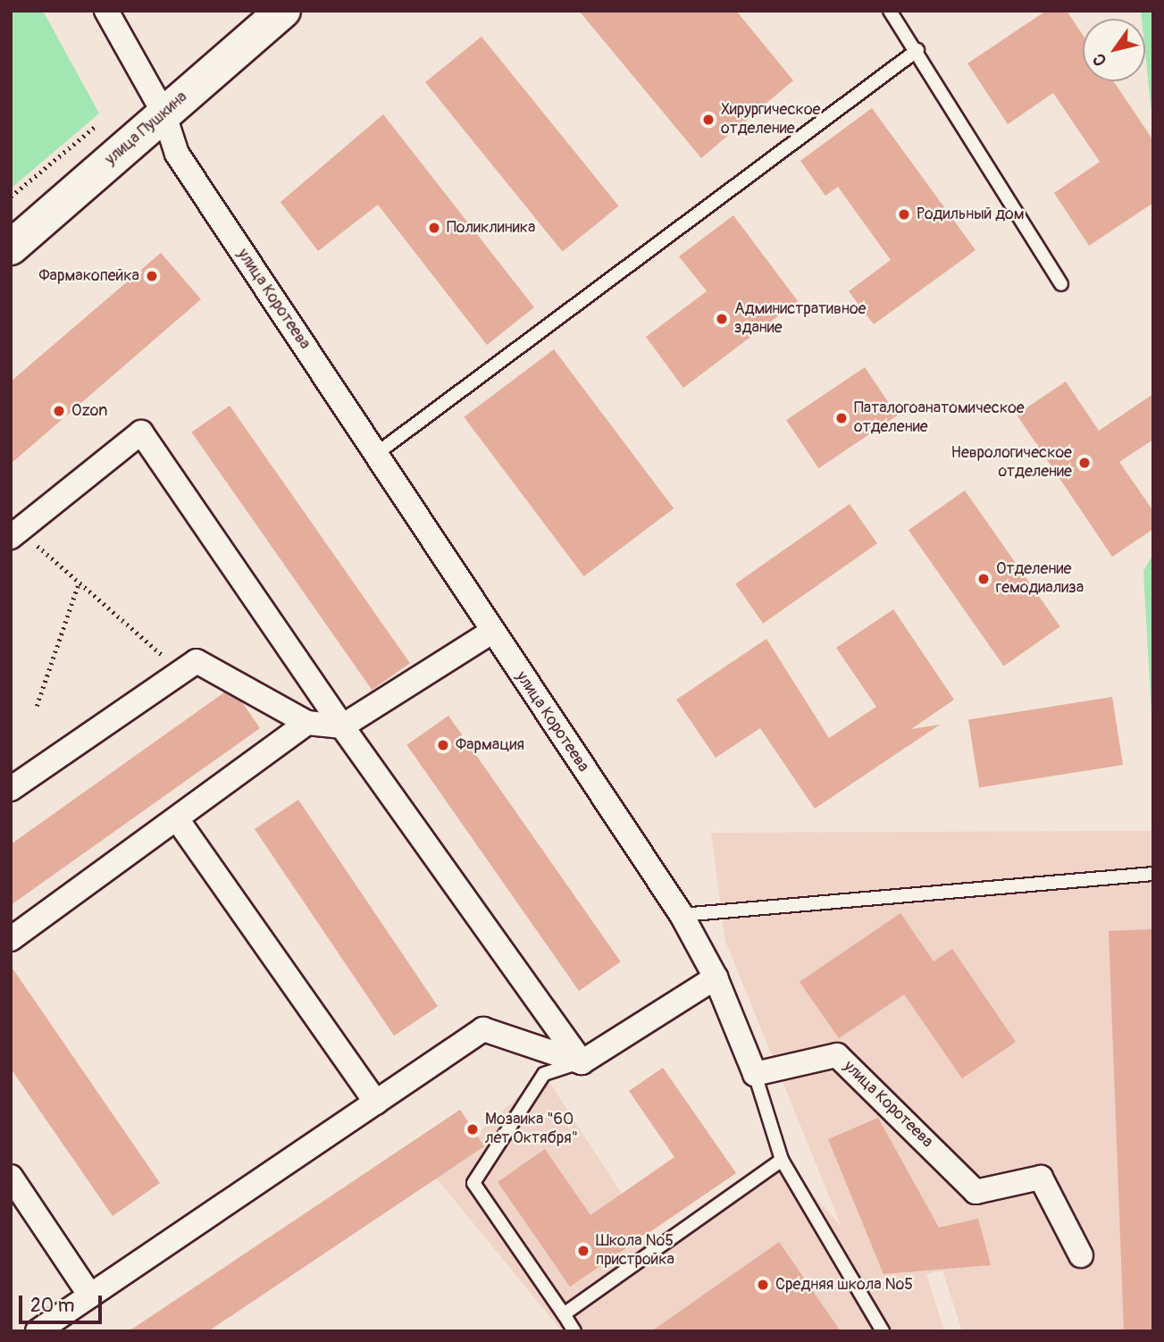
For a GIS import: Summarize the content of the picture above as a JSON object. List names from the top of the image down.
{
  "streets": {
    "street": ["улица Пушкина", "улица Коротеева"]
  },
  "crossings": [
    ["улица Пушкина", "улица Коротеева"]
  ],
  "places": [
    "Хирургическое отделение",
    "Родильный дом",
    "Поликлиника",
    "Фармакопейка",
    "Административное здание",
    "Ozon",
    "Паталогоанатомическое отделение",
    "Неврологическое отделение",
    "Отделение гемодиализа",
    "Фармация",
    "Мозаика \"60 лет Октября\"",
    "Школа №5 пристройка",
    "Средняя школа №5"
  ],
  "scale_bar": "20 m",
  "north": "bottom left"
}
